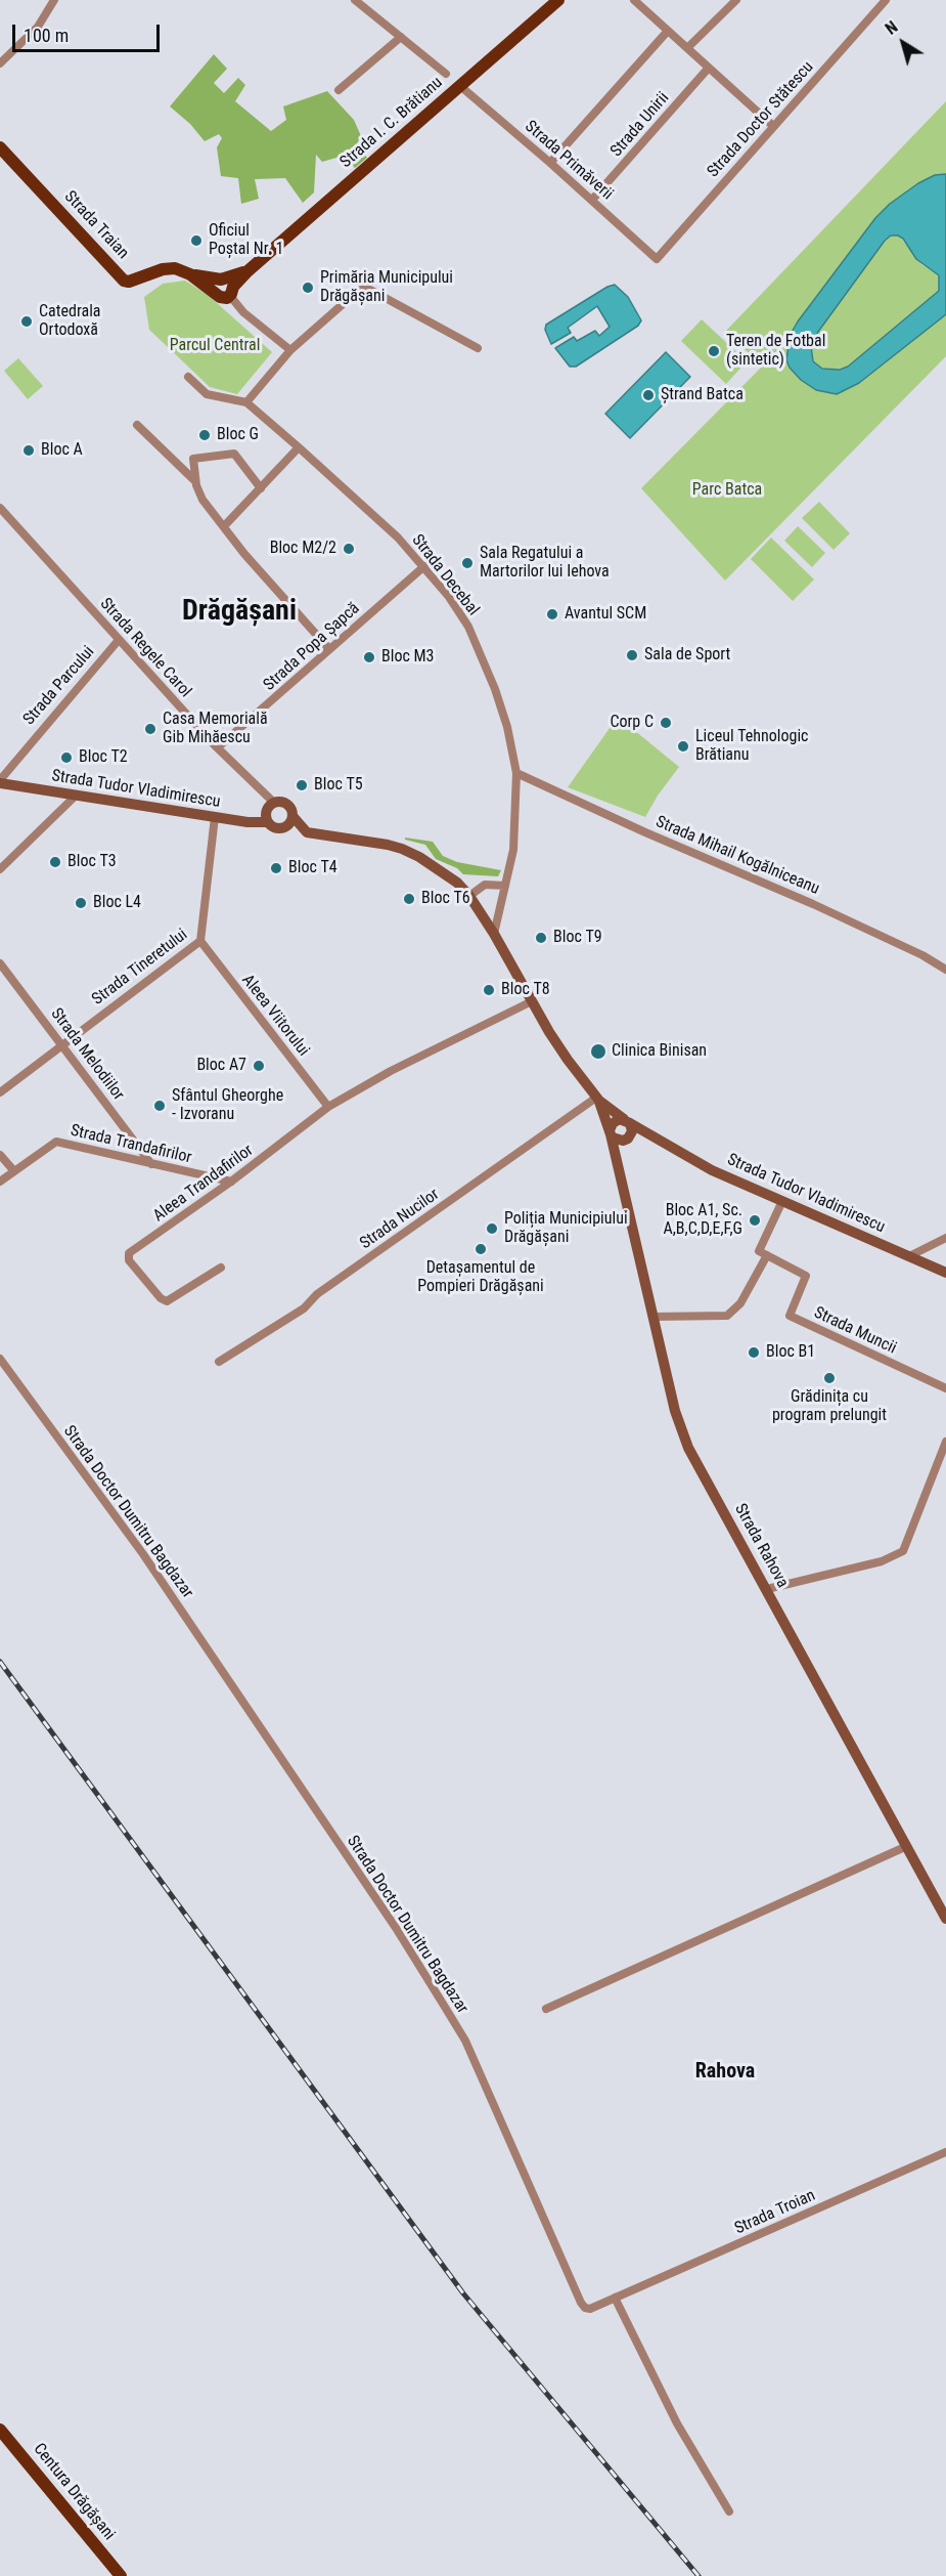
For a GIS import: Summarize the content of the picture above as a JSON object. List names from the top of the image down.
{
  "streets": {
    "main road": [
      "Strada I. C. Brătianu",
      "Strada Traian",
      "Strada Tudor Vladimirescu",
      "Strada Rahova",
      "Centura Drăgășani"
    ],
    "street": [
      "Strada Doctor Stătescu",
      "Strada Unirii",
      "Strada Primăverii",
      "Strada Decebal",
      "Strada Popa Șapcă",
      "Strada Regele Carol",
      "Strada Parcului",
      "Strada Mihail Kogălniceanu",
      "Strada Tineretului",
      "Aleea Viitorului",
      "Strada Melodiilor",
      "Strada Trandafirilor",
      "Aleea Trandafirilor",
      "Strada Nucilor",
      "Strada Muncii",
      "Strada Doctor Dumitru Bagdazar",
      "Strada Troian"
    ]
  },
  "crossings": [
    ["Strada Doctor Stătescu", "Strada Primăverii"],
    ["Strada I. C. Brătianu", "Strada Primăverii"],
    ["Strada I. C. Brătianu", "Strada Traian"],
    ["Strada Unirii", "Strada Primăverii"],
    ["Strada Decebal", "Strada Popa Șapcă"],
    ["Strada Decebal", "Strada Tudor Vladimirescu"],
    ["Strada Decebal", "Strada Mihail Kogălniceanu"],
    ["Strada Popa Șapcă", "Strada Regele Carol"],
    ["Strada Regele Carol", "Strada Parcului"],
    ["Strada Regele Carol", "Strada Tudor Vladimirescu"],
    ["Strada Parcului", "Strada Tudor Vladimirescu"],
    ["Strada Tudor Vladimirescu", "Strada Tineretului"],
    ["Strada Tudor Vladimirescu", "Aleea Trandafirilor"],
    ["Strada Tudor Vladimirescu", "Strada Nucilor"],
    ["Strada Tudor Vladimirescu", "Strada Rahova"],
    ["Strada Tineretului", "Aleea Viitorului"],
    ["Strada Tineretului", "Strada Melodiilor"],
    ["Aleea Viitorului", "Aleea Trandafirilor"],
    ["Strada Melodiilor", "Strada Trandafirilor"],
    ["Strada Trandafirilor", "Aleea Trandafirilor"],
    ["Strada Doctor Dumitru Bagdazar", "Strada Troian"]
  ],
  "districts": ["Drăgășani", "Rahova"],
  "parks": ["Parcul Central", "Parc Batca"],
  "places": [
    "Oficiul Poștal Nr. 1",
    "Primăria Municipului Drăgășani",
    "Catedrala Ortodoxă",
    "Teren de Fotbal (sintetic)",
    "Ștrand Batca",
    "Bloc G",
    "Bloc A",
    "Bloc M2/2",
    "Sala Regatului a Martorilor lui Iehova",
    "Avantul SCM",
    "Sala de Sport",
    "Bloc M3",
    "Corp C",
    "Casa Memorială Gib Mihăescu",
    "Liceul Tehnologic Brătianu",
    "Bloc T2",
    "Bloc T5",
    "Bloc T3",
    "Bloc T4",
    "Bloc T6",
    "Bloc L4",
    "Bloc T9",
    "Bloc T8",
    "Clinica Binisan",
    "Bloc A7",
    "Sfântul Gheorghe - Izvoranu",
    "Bloc A1, Sc. A,B,C,D,E,F,G",
    "Poliția Municipiului Drăgășani",
    "Detașamentul de Pompieri Drăgășani",
    "Bloc B1",
    "Grădinița cu program prelungit"
  ],
  "scale_bar": "100 m",
  "north": "top left"
}
